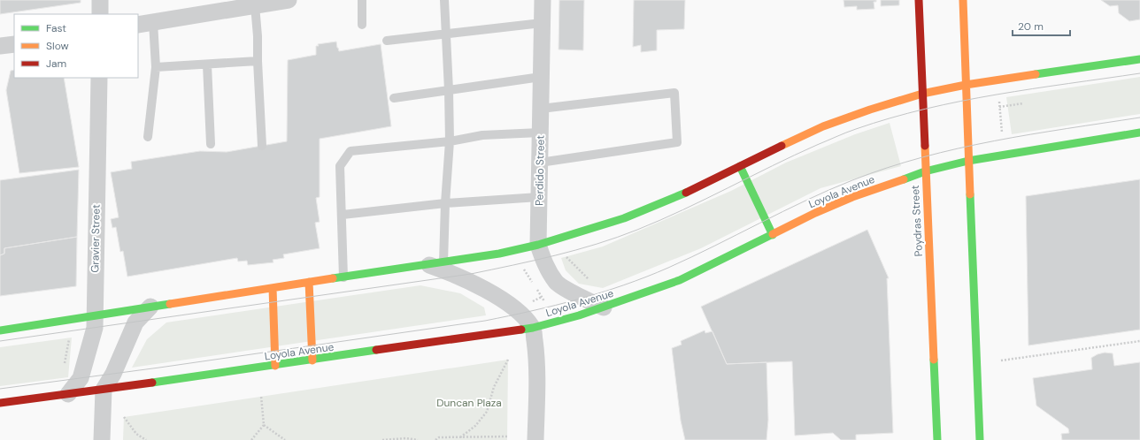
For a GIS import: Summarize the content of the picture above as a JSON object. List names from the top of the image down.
{
  "streets": {
    "main road": ["Loyola Avenue", "Poydras Street"],
    "street": ["Perdido Street", "Gravier Street"]
  },
  "crossings": [
    ["Perdido Street", "Loyola Avenue"],
    ["Loyola Avenue", "Poydras Street"],
    ["Loyola Avenue", "Gravier Street"]
  ],
  "parks": ["Duncan Plaza"],
  "legend": ["Fast", "Slow", "Jam"],
  "scale_bar": "20 m"
}
